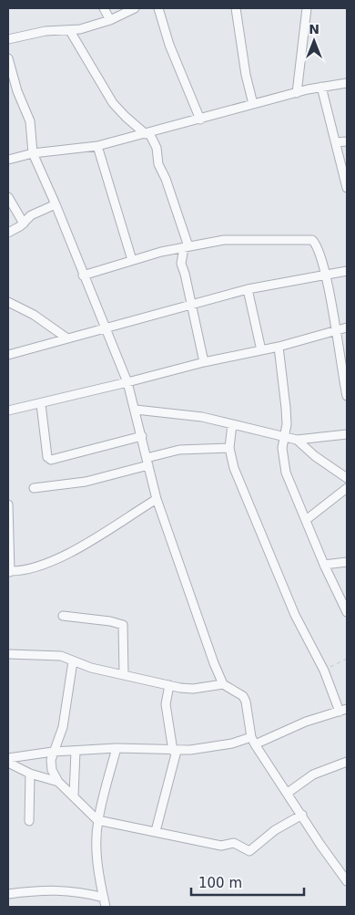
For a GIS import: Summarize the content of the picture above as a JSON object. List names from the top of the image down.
{
  "scale_bar": "100 m",
  "north": "top"
}
